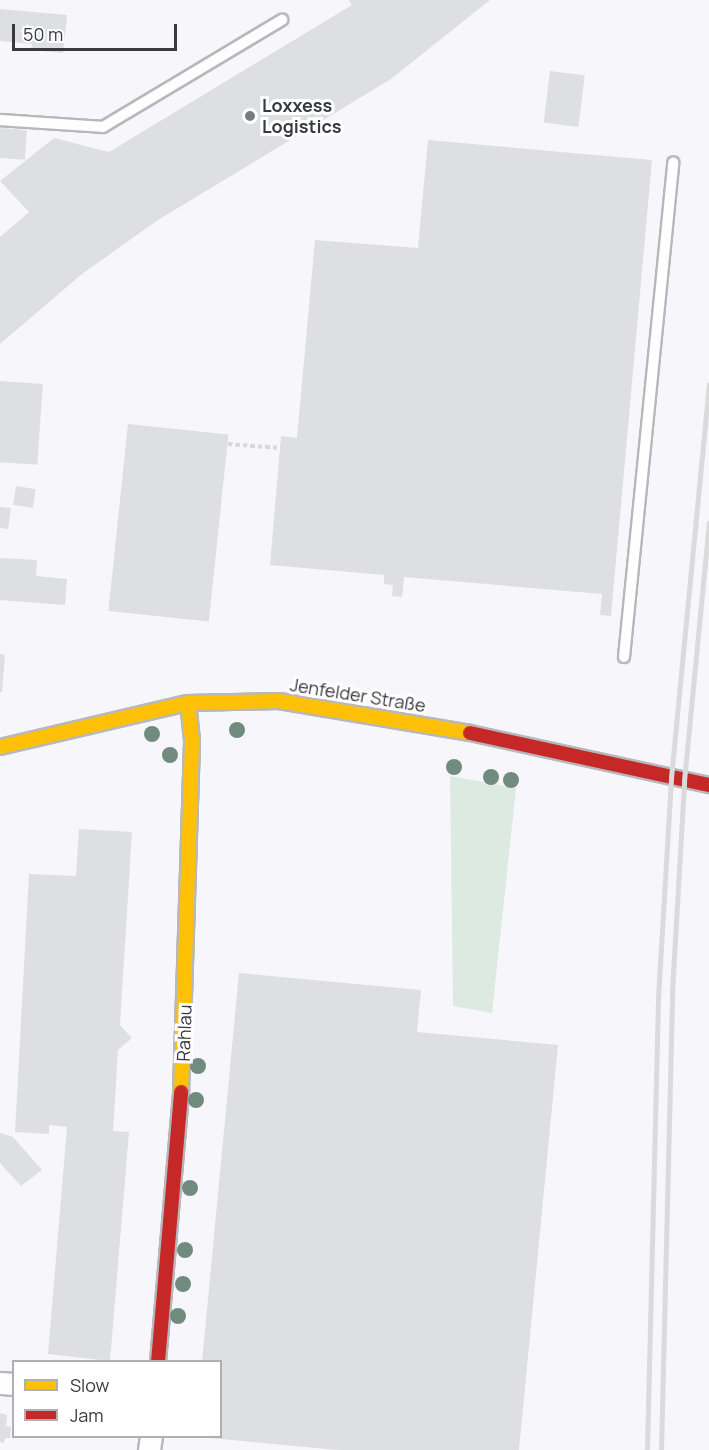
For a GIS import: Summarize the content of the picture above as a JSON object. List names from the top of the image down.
{
  "streets": {
    "street": ["Jenfelder Straße", "Rahlau"]
  },
  "crossings": [
    ["Jenfelder Straße", "Rahlau"]
  ],
  "places": ["Loxxess Logistics"],
  "legend": ["Slow", "Jam"],
  "scale_bar": "50 m"
}
